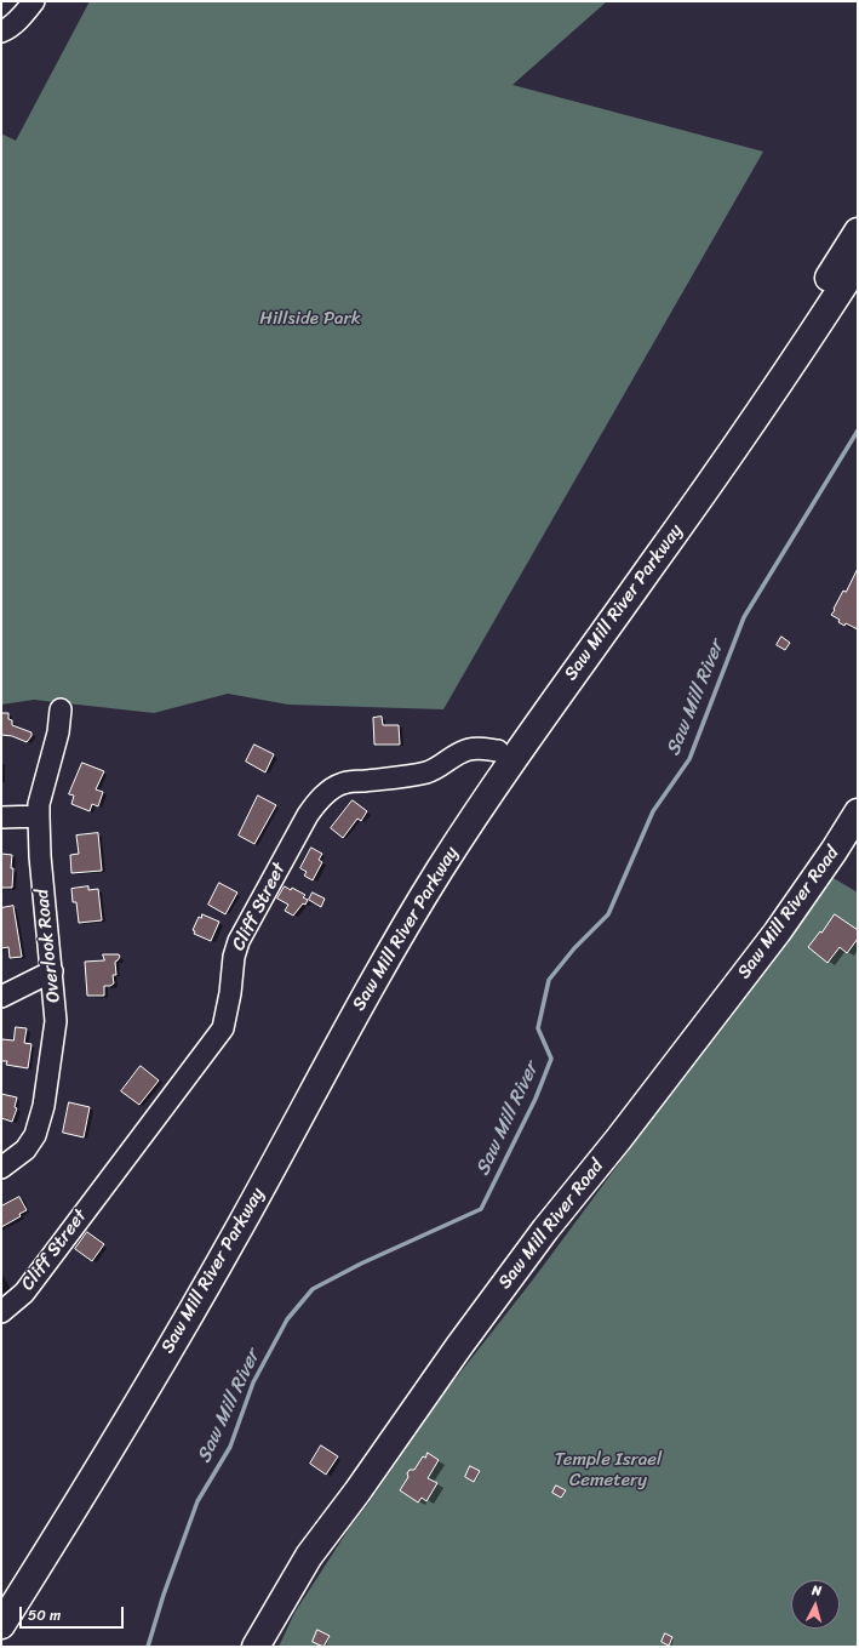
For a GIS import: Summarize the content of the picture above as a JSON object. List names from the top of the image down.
{
  "streets": {
    "main road": ["Saw Mill River Parkway", "Saw Mill River Road"],
    "street": ["Cliff Street", "Overlook Road"]
  },
  "crossings": [
    ["Saw Mill River Parkway", "Cliff Street"]
  ],
  "water": ["Saw Mill River"],
  "parks": ["Hillside Park", "Temple Israel Cemetery"],
  "scale_bar": "50 m",
  "north": "top"
}
